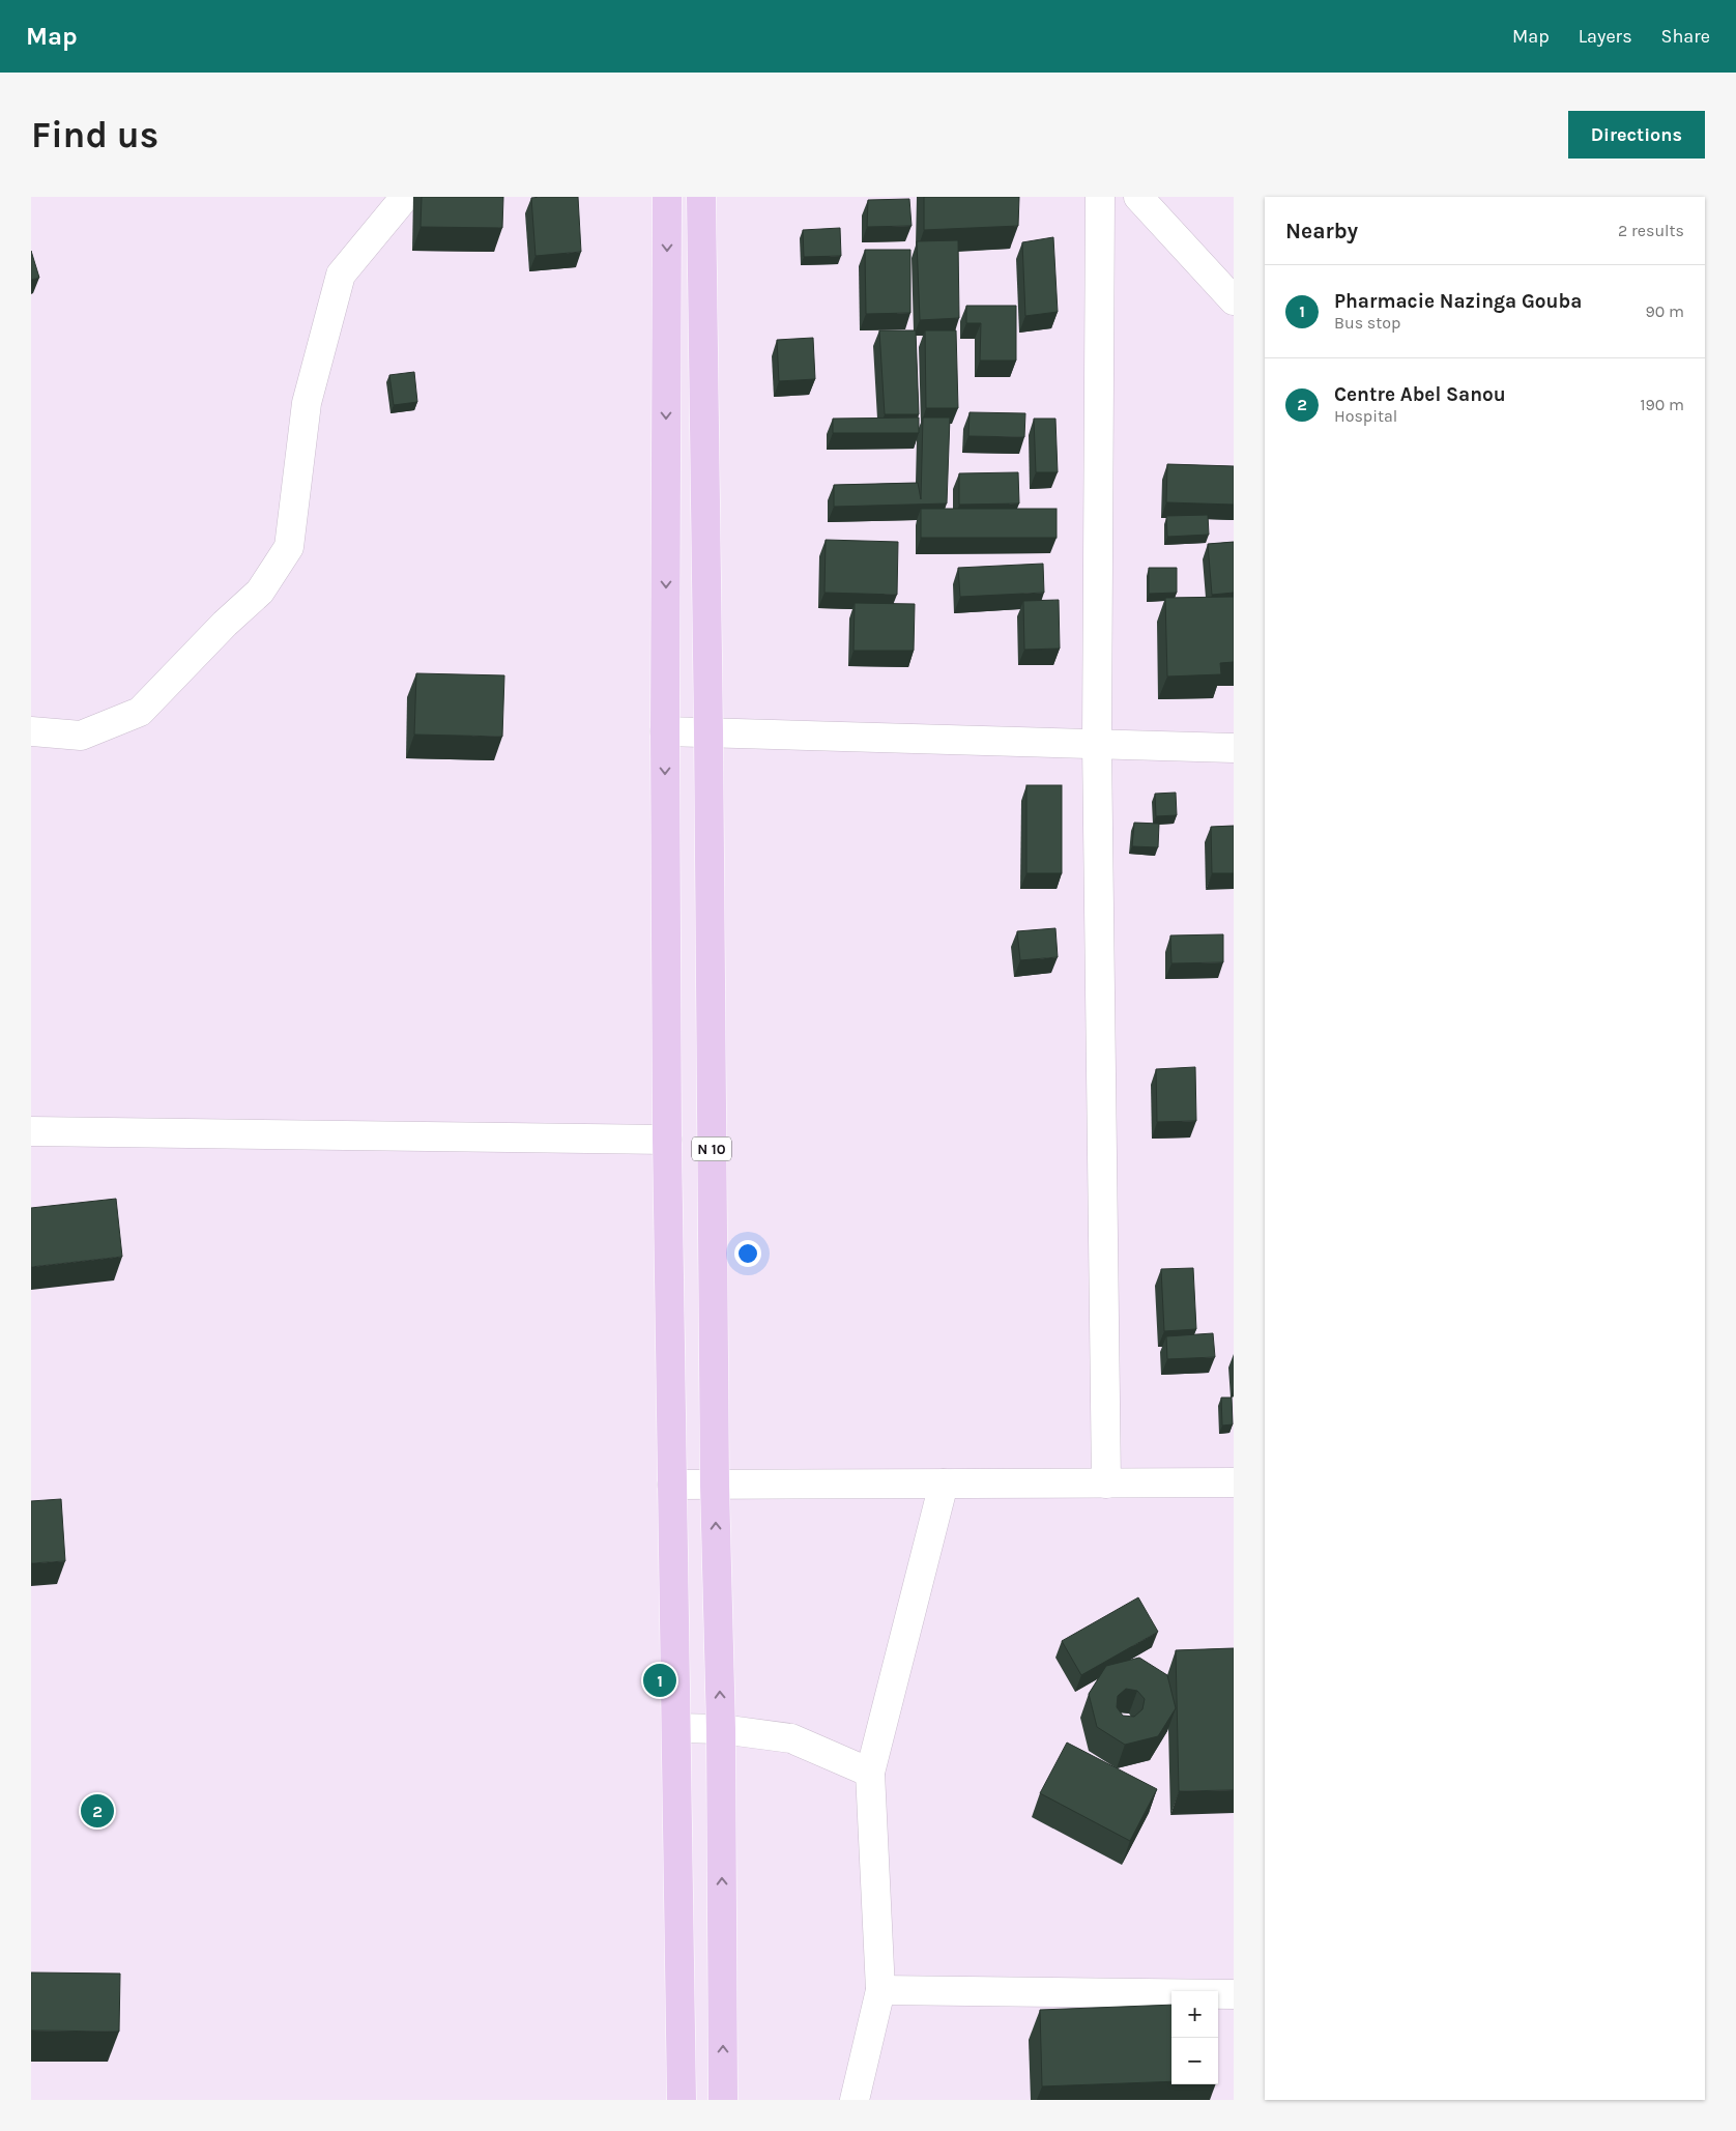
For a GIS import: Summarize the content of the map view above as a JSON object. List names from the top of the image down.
{
  "streets": {
    "main road": ["N 10"]
  },
  "page": {
    "header": "Map",
    "nav": ["Map", "Layers", "Share"],
    "buttons": "Directions",
    "title": "Find us",
    "heading": ["Nearby", "2 results"],
    "list": [
      {
        "mark": "1",
        "name": "Pharmacie Nazinga Gouba",
        "note": "Bus stop",
        "value": "90 m"
      },
      {
        "mark": "2",
        "name": "Centre Abel Sanou",
        "note": "Hospital",
        "value": "190 m"
      }
    ],
    "pins": ["1", "2"],
    "map_buttons": ["+", "−"]
  }
}
